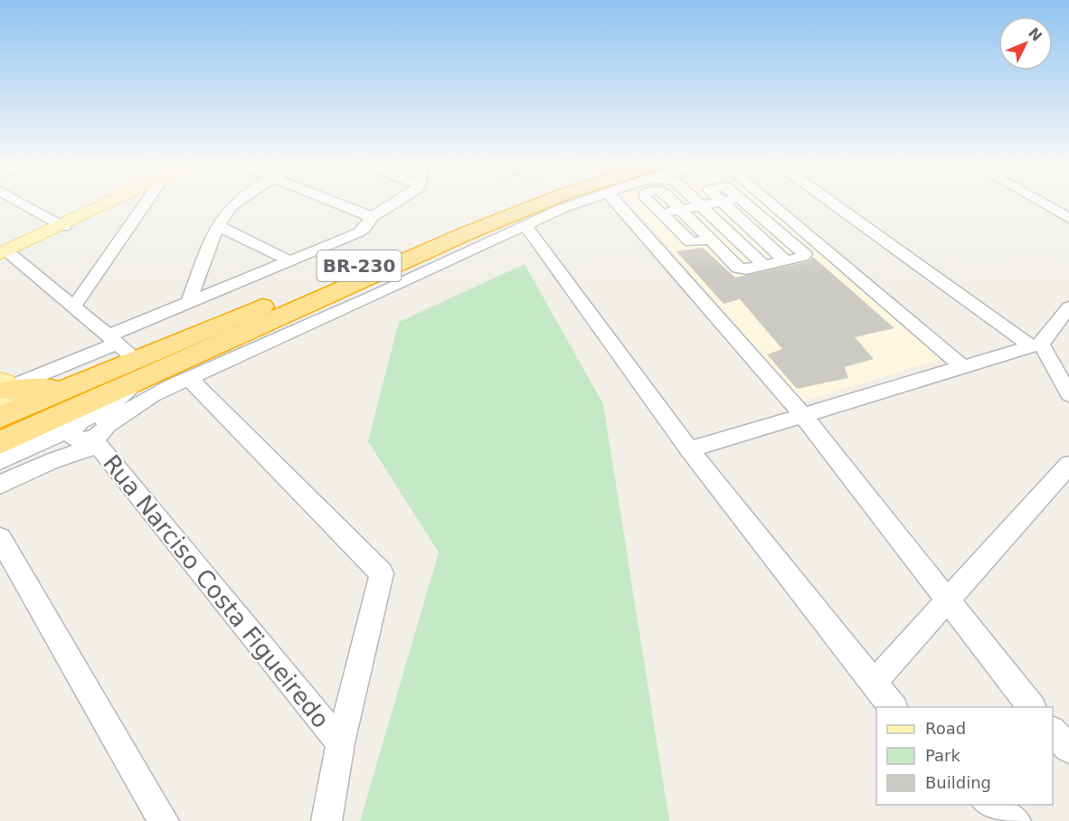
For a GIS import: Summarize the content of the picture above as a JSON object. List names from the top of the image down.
{
  "streets": {
    "highway": ["BR-230"],
    "street": ["Rua Narciso Costa Figueiredo"]
  },
  "legend": ["Road", "Park", "Building"],
  "north": "top right"
}
